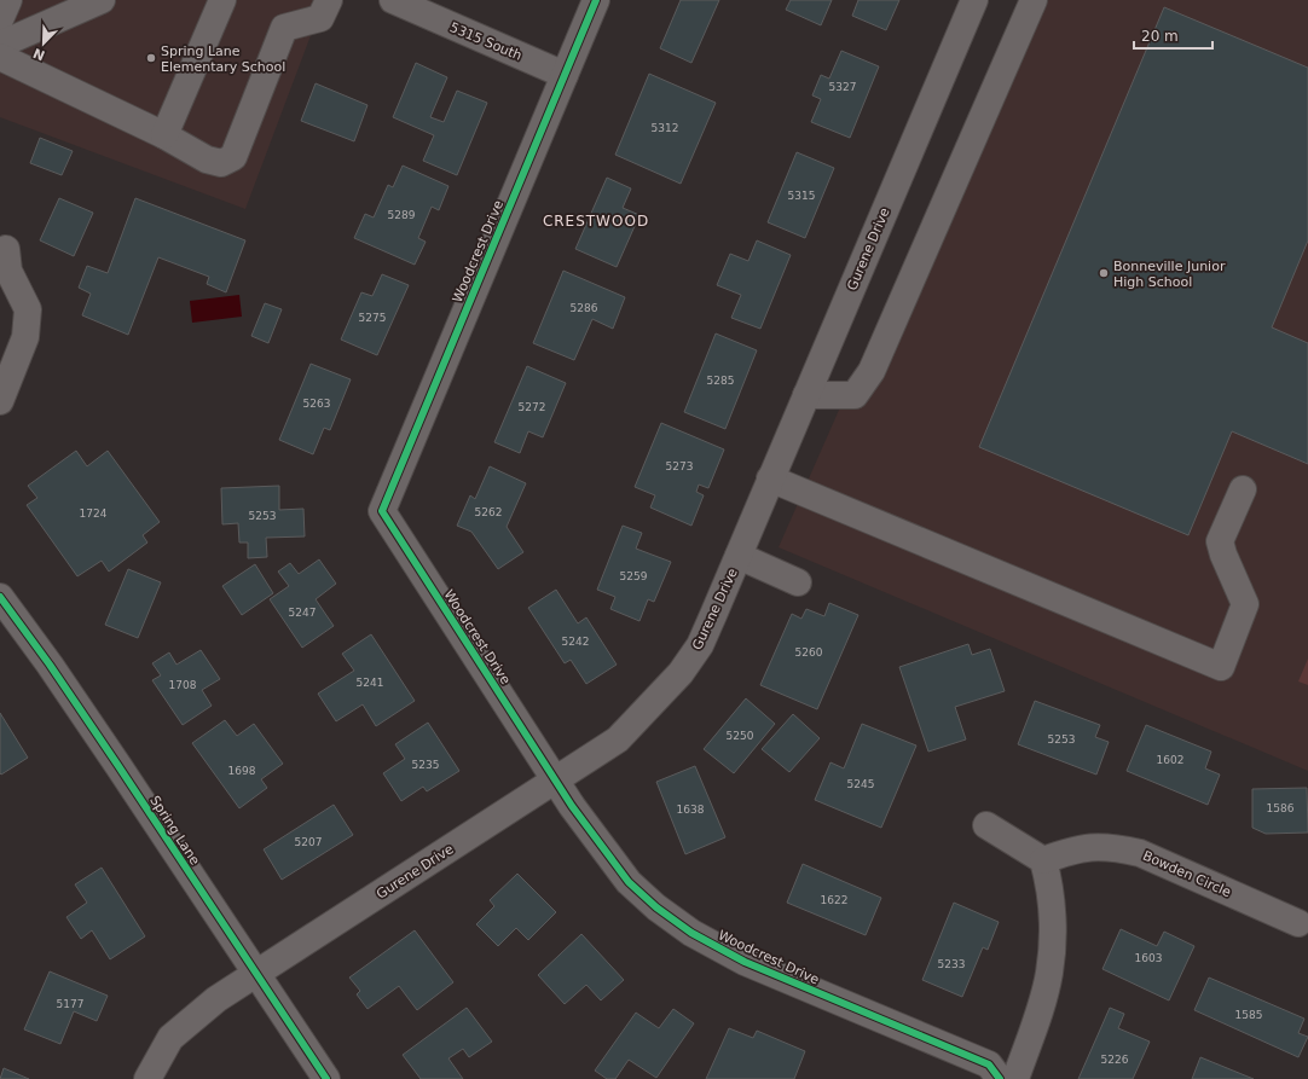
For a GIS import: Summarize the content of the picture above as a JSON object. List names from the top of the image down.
{
  "streets": {
    "street": [
      "5315 South",
      "Gurene Drive",
      "Woodcrest Drive",
      "Spring Lane",
      "Bowden Circle"
    ]
  },
  "crossings": [
    ["5315 South", "Woodcrest Drive"],
    ["Gurene Drive", "Woodcrest Drive"],
    ["Gurene Drive", "Spring Lane"]
  ],
  "districts": ["CRESTWOOD"],
  "places": ["Spring Lane Elementary School", "Bonneville Junior High School"],
  "house_numbers": [
    "5327",
    "5312",
    "5315",
    "5289",
    "5286",
    "5275",
    "5285",
    "5263",
    "5272",
    "5273",
    "5262",
    "1724",
    "5253",
    "5259",
    "5247",
    "5242",
    "5260",
    "5241",
    "1708",
    "5250",
    "5253",
    "1602",
    "5235",
    "1698",
    "5245",
    "1586",
    "1638",
    "5207",
    "1622",
    "1603",
    "5233",
    "5177",
    "1585",
    "5226"
  ],
  "scale_bar": "20 m",
  "north": "bottom left"
}
